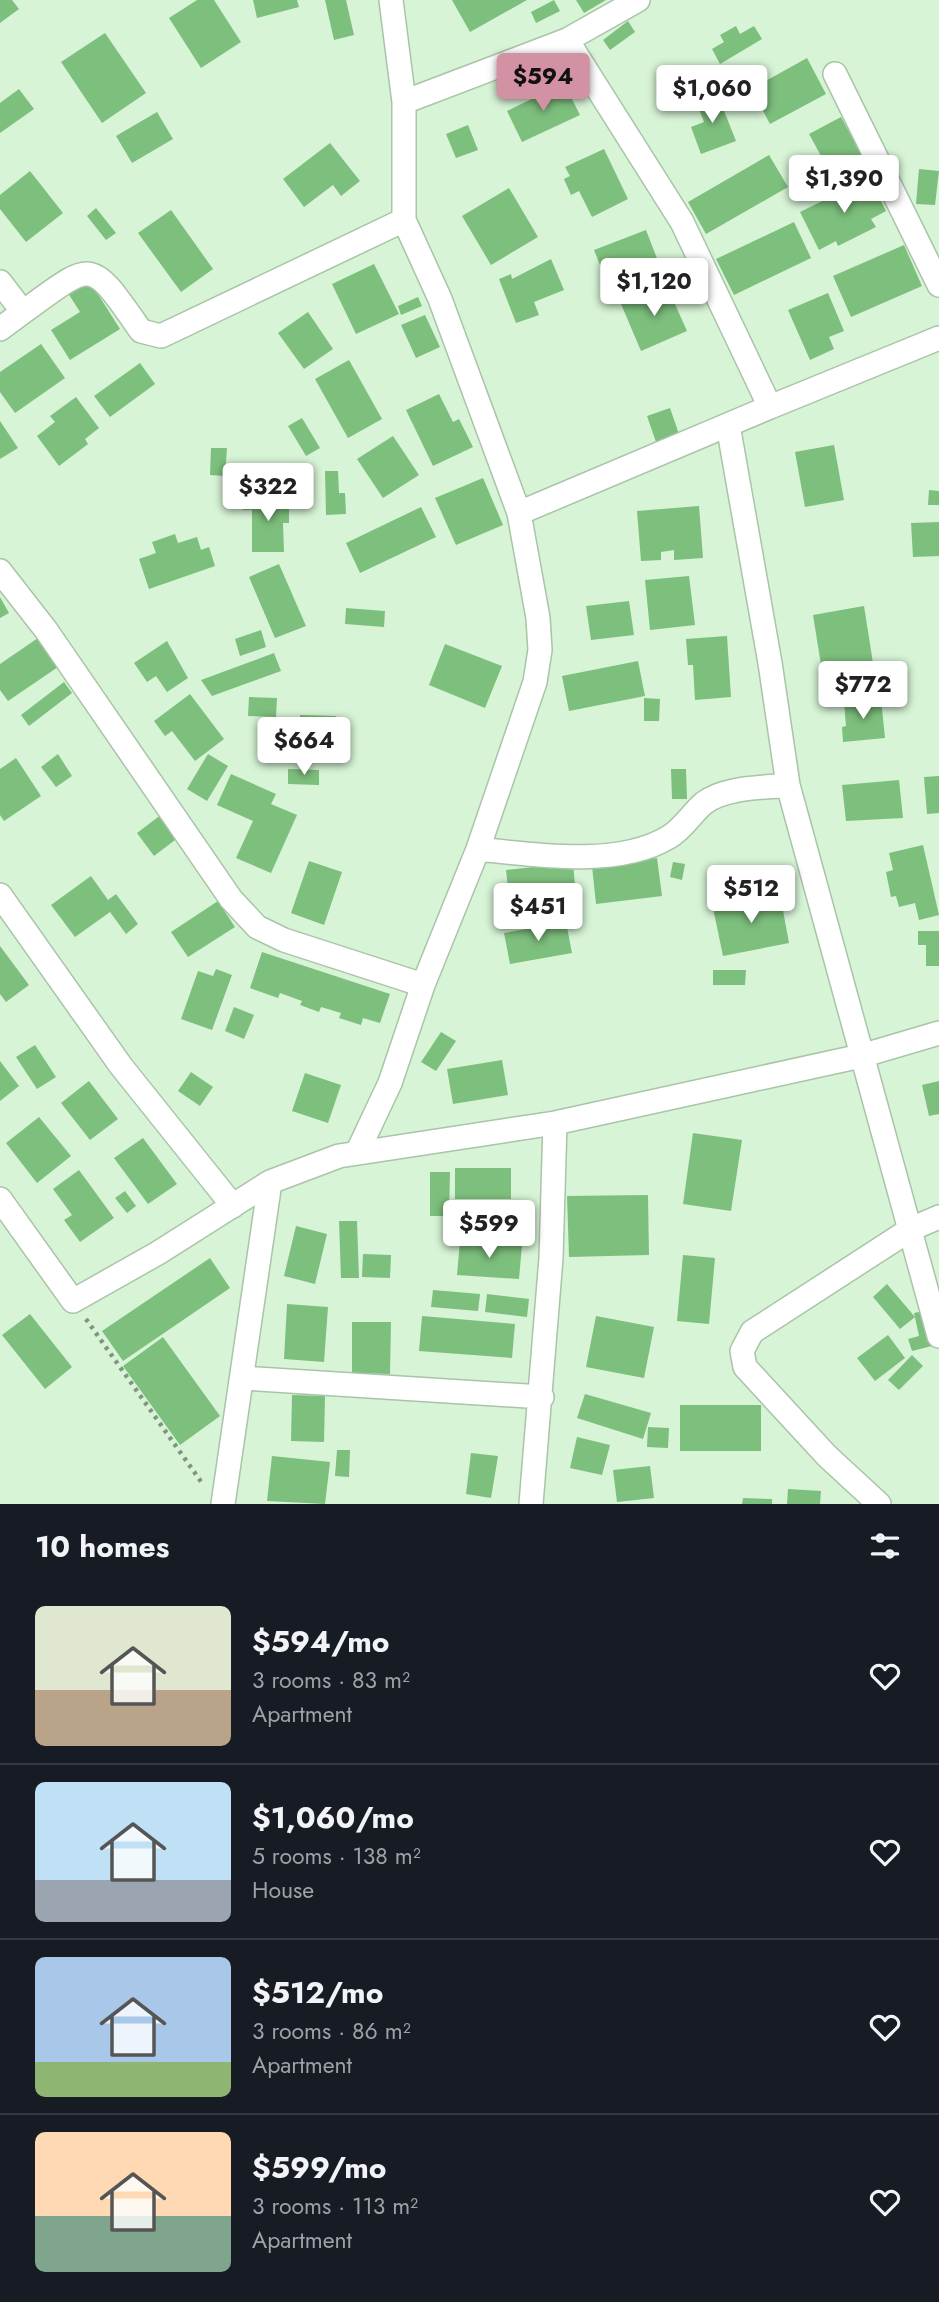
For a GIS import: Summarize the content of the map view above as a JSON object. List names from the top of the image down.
{
  "page": {
    "price": [
      "$594",
      "$1,060",
      "$1,390",
      "$1,120",
      "$322",
      "$772",
      "$664",
      "$512",
      "$451",
      "$599"
    ],
    "heading": "10 homes",
    "list": [
      {
        "name": "$594/mo",
        "note": "3 rooms · 83 m² · Apartment"
      },
      {
        "name": "$1,060/mo",
        "note": "5 rooms · 138 m² · House"
      },
      {
        "name": "$512/mo",
        "note": "3 rooms · 86 m² · Apartment"
      },
      {
        "name": "$599/mo",
        "note": "3 rooms · 113 m² · Apartment"
      }
    ]
  }
}
